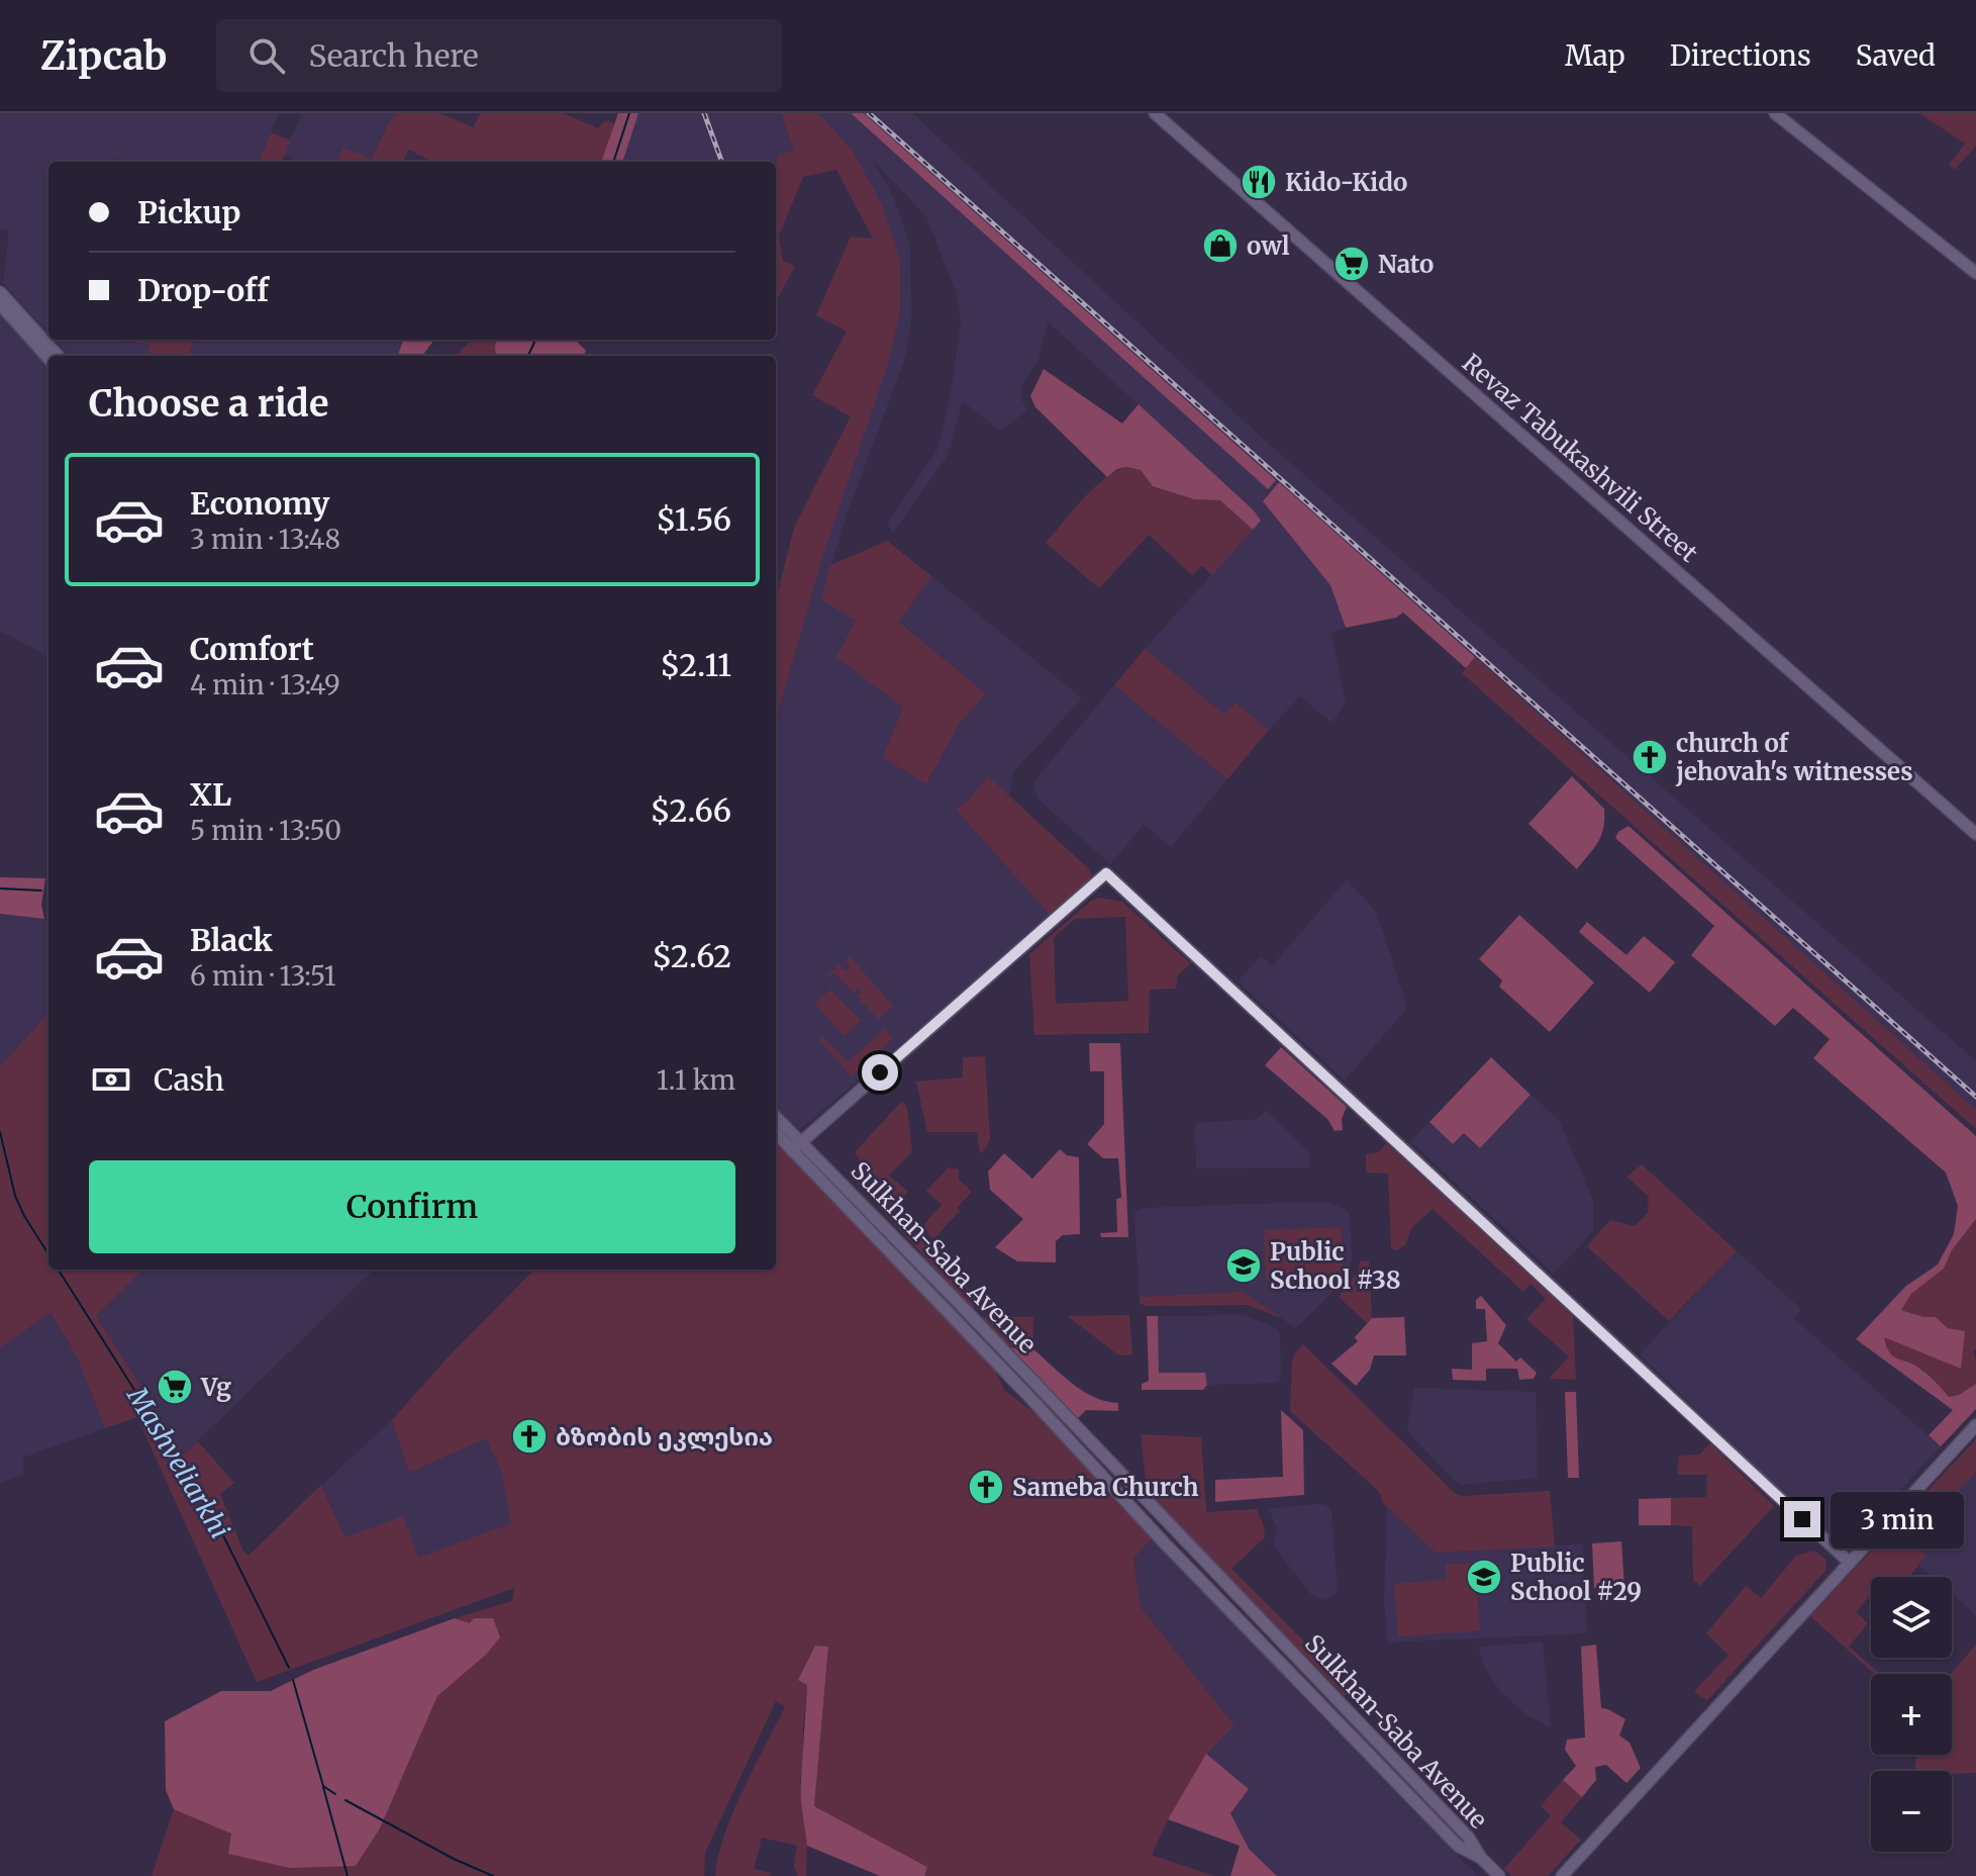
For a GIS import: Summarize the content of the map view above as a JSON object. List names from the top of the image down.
{
  "streets": {
    "main road": ["Revaz Tabukashvili Street", "Sulkhan-Saba Avenue"]
  },
  "water": ["Mashveliarkhi"],
  "places": {
    "restaurant": ["Kido-Kido"],
    "shop": ["owl"],
    "supermarket": ["Nato", "Vg"],
    "church": ["church of jehovah's witnesses", "ბზობის ეკლესია", "Sameba Church"],
    "school or university": ["Public School #38", "Public School #29"]
  },
  "page": {
    "header": "Zipcab",
    "search": "Search here",
    "nav": ["Map", "Directions", "Saved"],
    "banner": ["Pickup", "Drop-off"],
    "heading": "Choose a ride",
    "list": [
      {
        "name": "Economy",
        "note": "3 min · 13:48",
        "value": "$1.56"
      },
      {
        "name": "Comfort",
        "note": "4 min · 13:49",
        "value": "$2.11"
      },
      {
        "name": "XL",
        "note": "5 min · 13:50",
        "value": "$2.66"
      },
      {
        "name": "Black",
        "note": "6 min · 13:51",
        "value": "$2.62"
      }
    ],
    "pay": ["Cash", "1.1 km"],
    "buttons": "Confirm",
    "bubble": "3 min",
    "map_buttons": ["+", "−"]
  }
}
